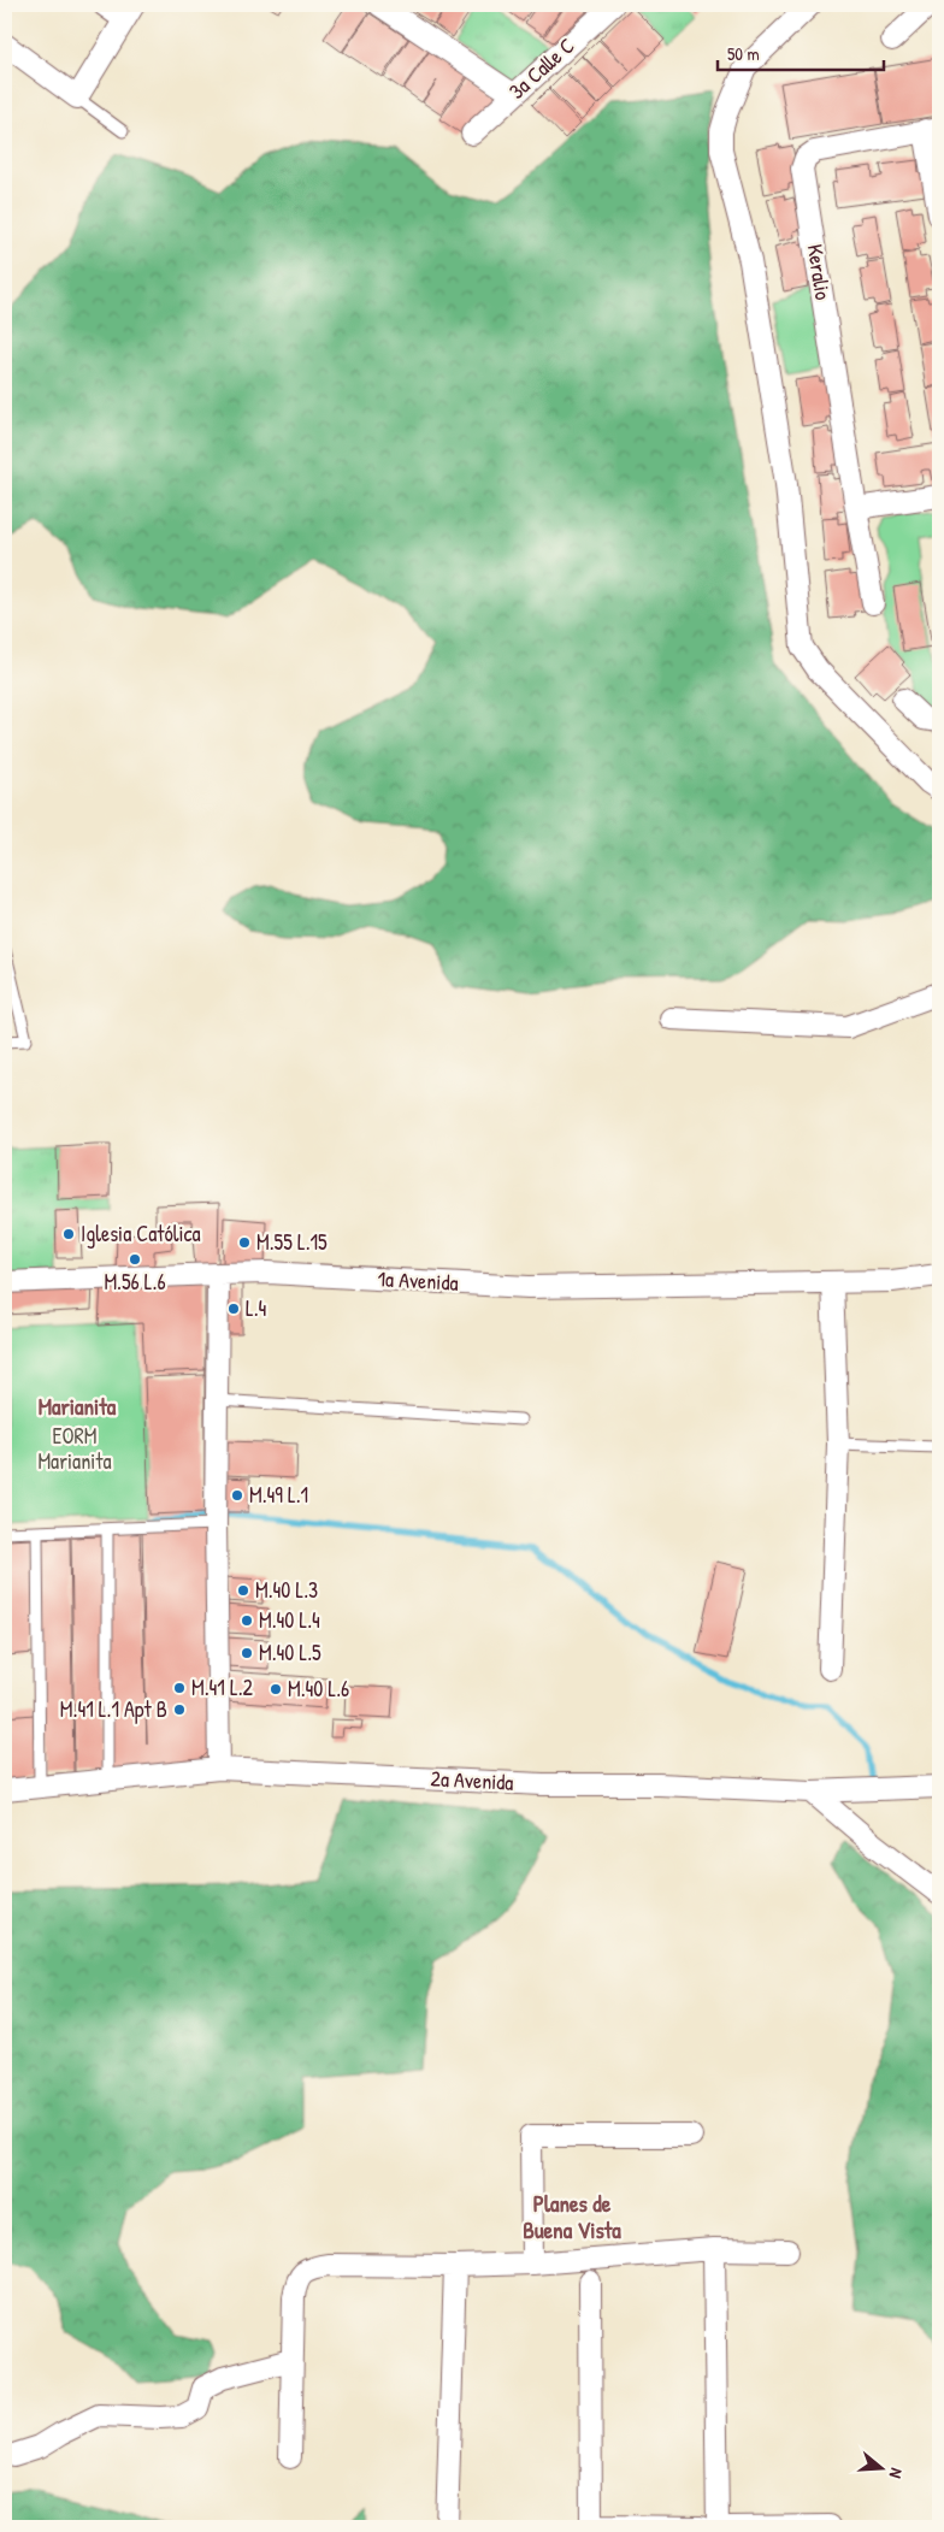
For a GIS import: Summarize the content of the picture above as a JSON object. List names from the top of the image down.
{
  "streets": {
    "street": [
      "3a Calle C",
      "Keralio",
      "1a Avenida",
      "2a Avenida"
    ]
  },
  "districts": ["Marianita", "Planes de Buena Vista"],
  "parks": ["EORM Marianita"],
  "places": [
    "Iglesia Católica",
    "M.55 L.15",
    "M.56 L.6",
    "L.4",
    "M.49 L.1",
    "M.40 L.3",
    "M.40 L.4",
    "M.40 L.5",
    "M.41 L.2",
    "M.40 L.6",
    "M.41 L.1 Apt B"
  ],
  "scale_bar": "50 m",
  "north": "right"
}
